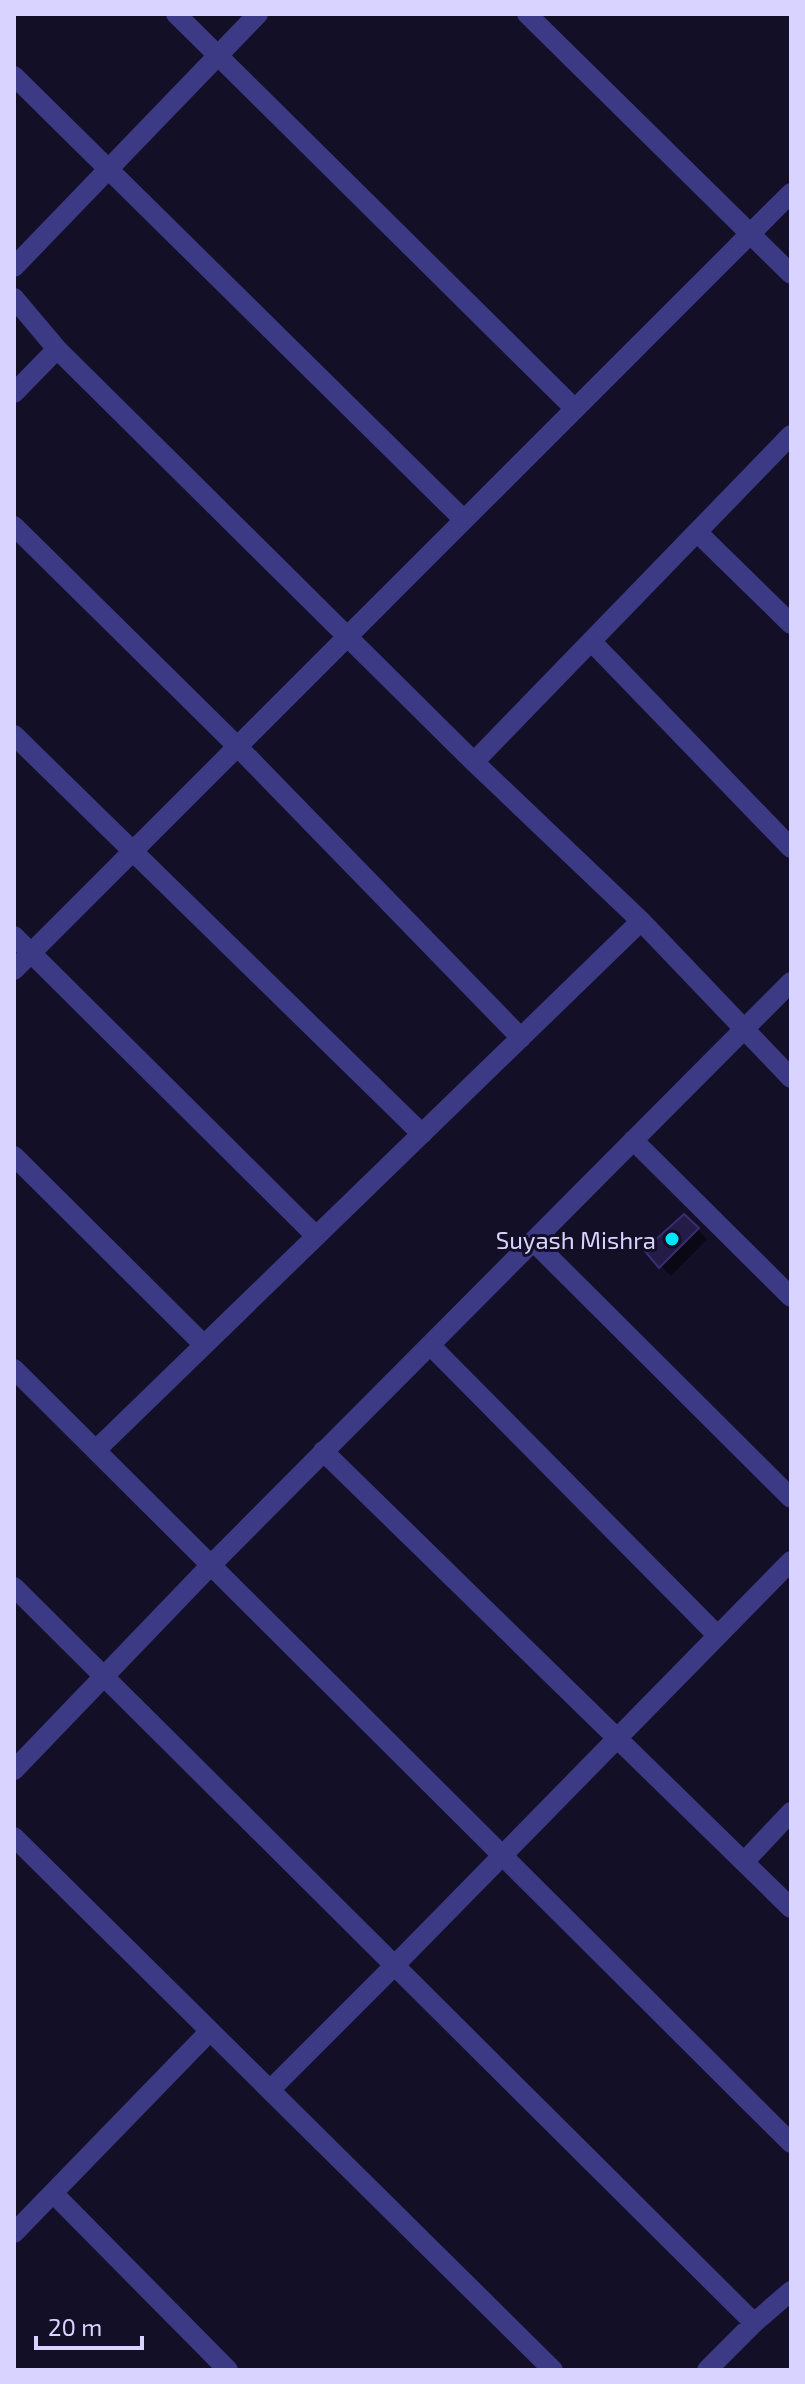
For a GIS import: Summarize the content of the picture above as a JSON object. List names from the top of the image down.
{
  "places": ["Suyash Mishra"],
  "scale_bar": "20 m"
}
